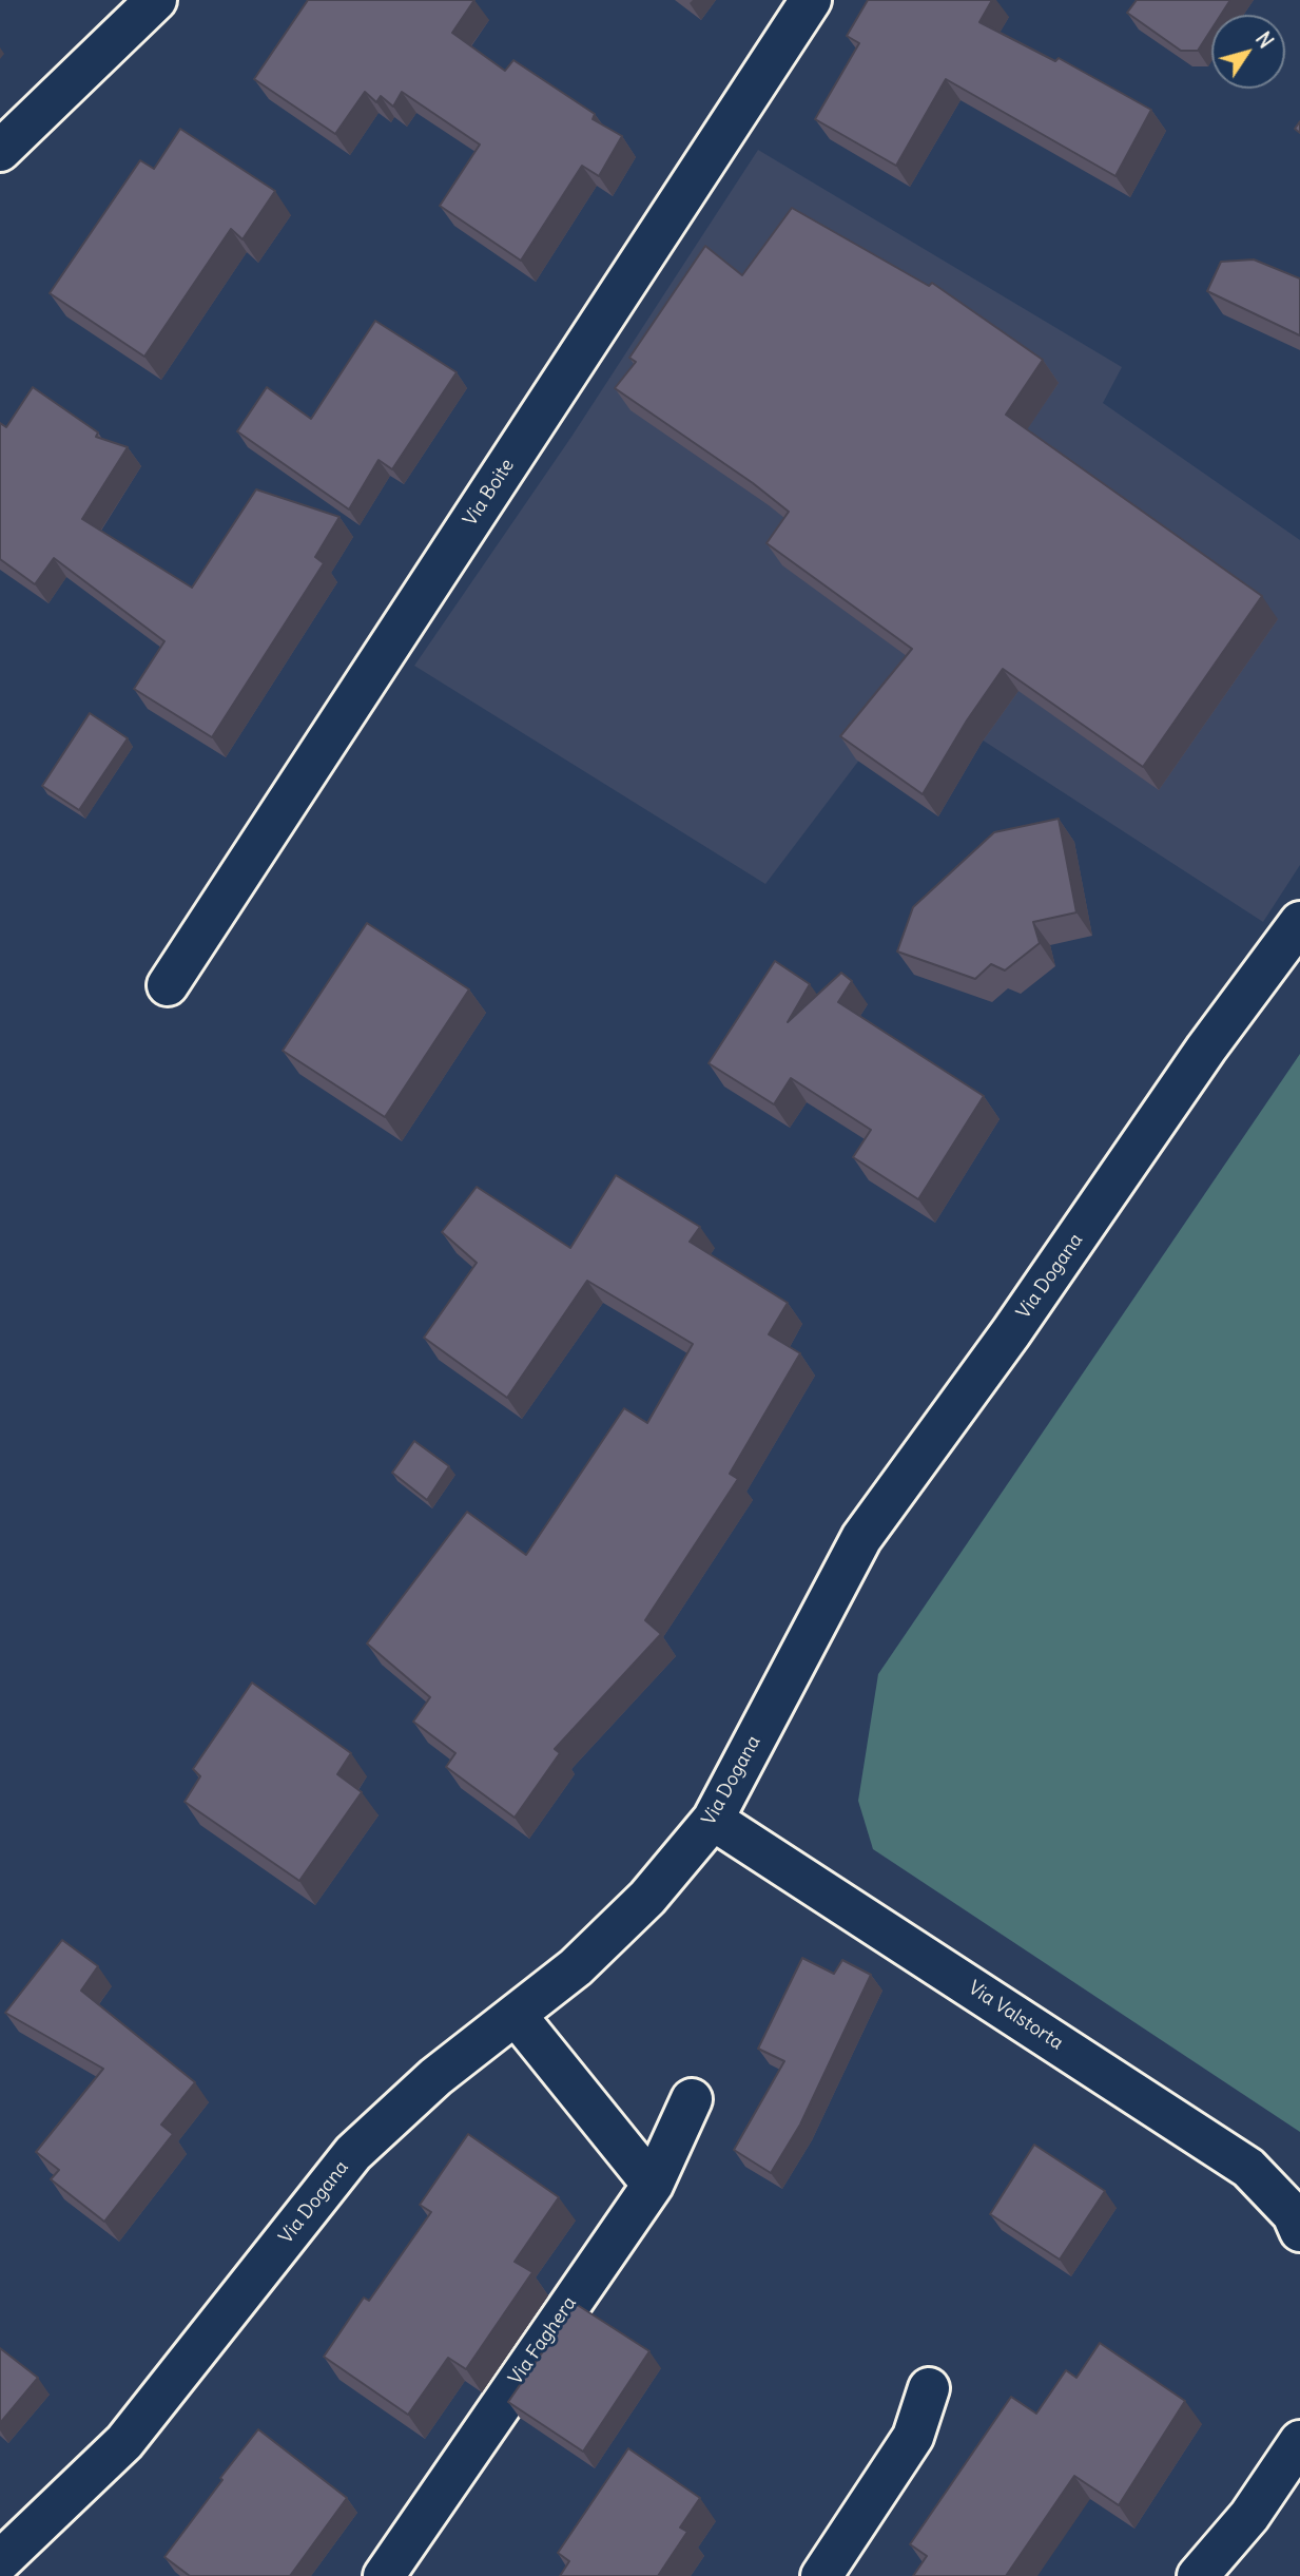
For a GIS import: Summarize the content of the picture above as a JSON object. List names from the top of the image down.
{
  "streets": {
    "street": [
      "Via Boite",
      "Via Dogana",
      "Via Valstorta",
      "Via Faghera"
    ]
  },
  "crossings": [
    ["Via Dogana", "Via Valstorta"]
  ],
  "north": "top right"
}
